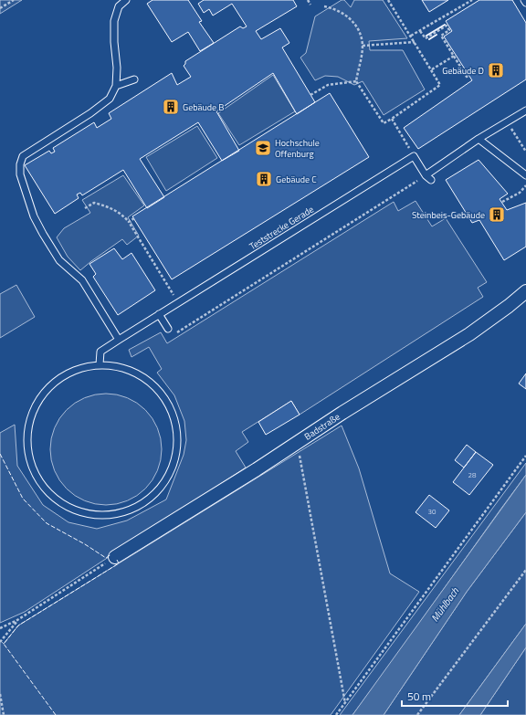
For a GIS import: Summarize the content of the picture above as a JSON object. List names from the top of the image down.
{
  "streets": {
    "street": ["Badstraße"],
    "lane": ["Teststrecke Gerade"]
  },
  "water": ["Mühlbach"],
  "places": {
    "building": [
      "Gebäude D",
      "Gebäude B",
      "Gebäude C",
      "Steinbeis-Gebäude"
    ],
    "school or university": ["Hochschule Offenburg"]
  },
  "house_numbers": ["28", "30"],
  "scale_bar": "50 m"
}
